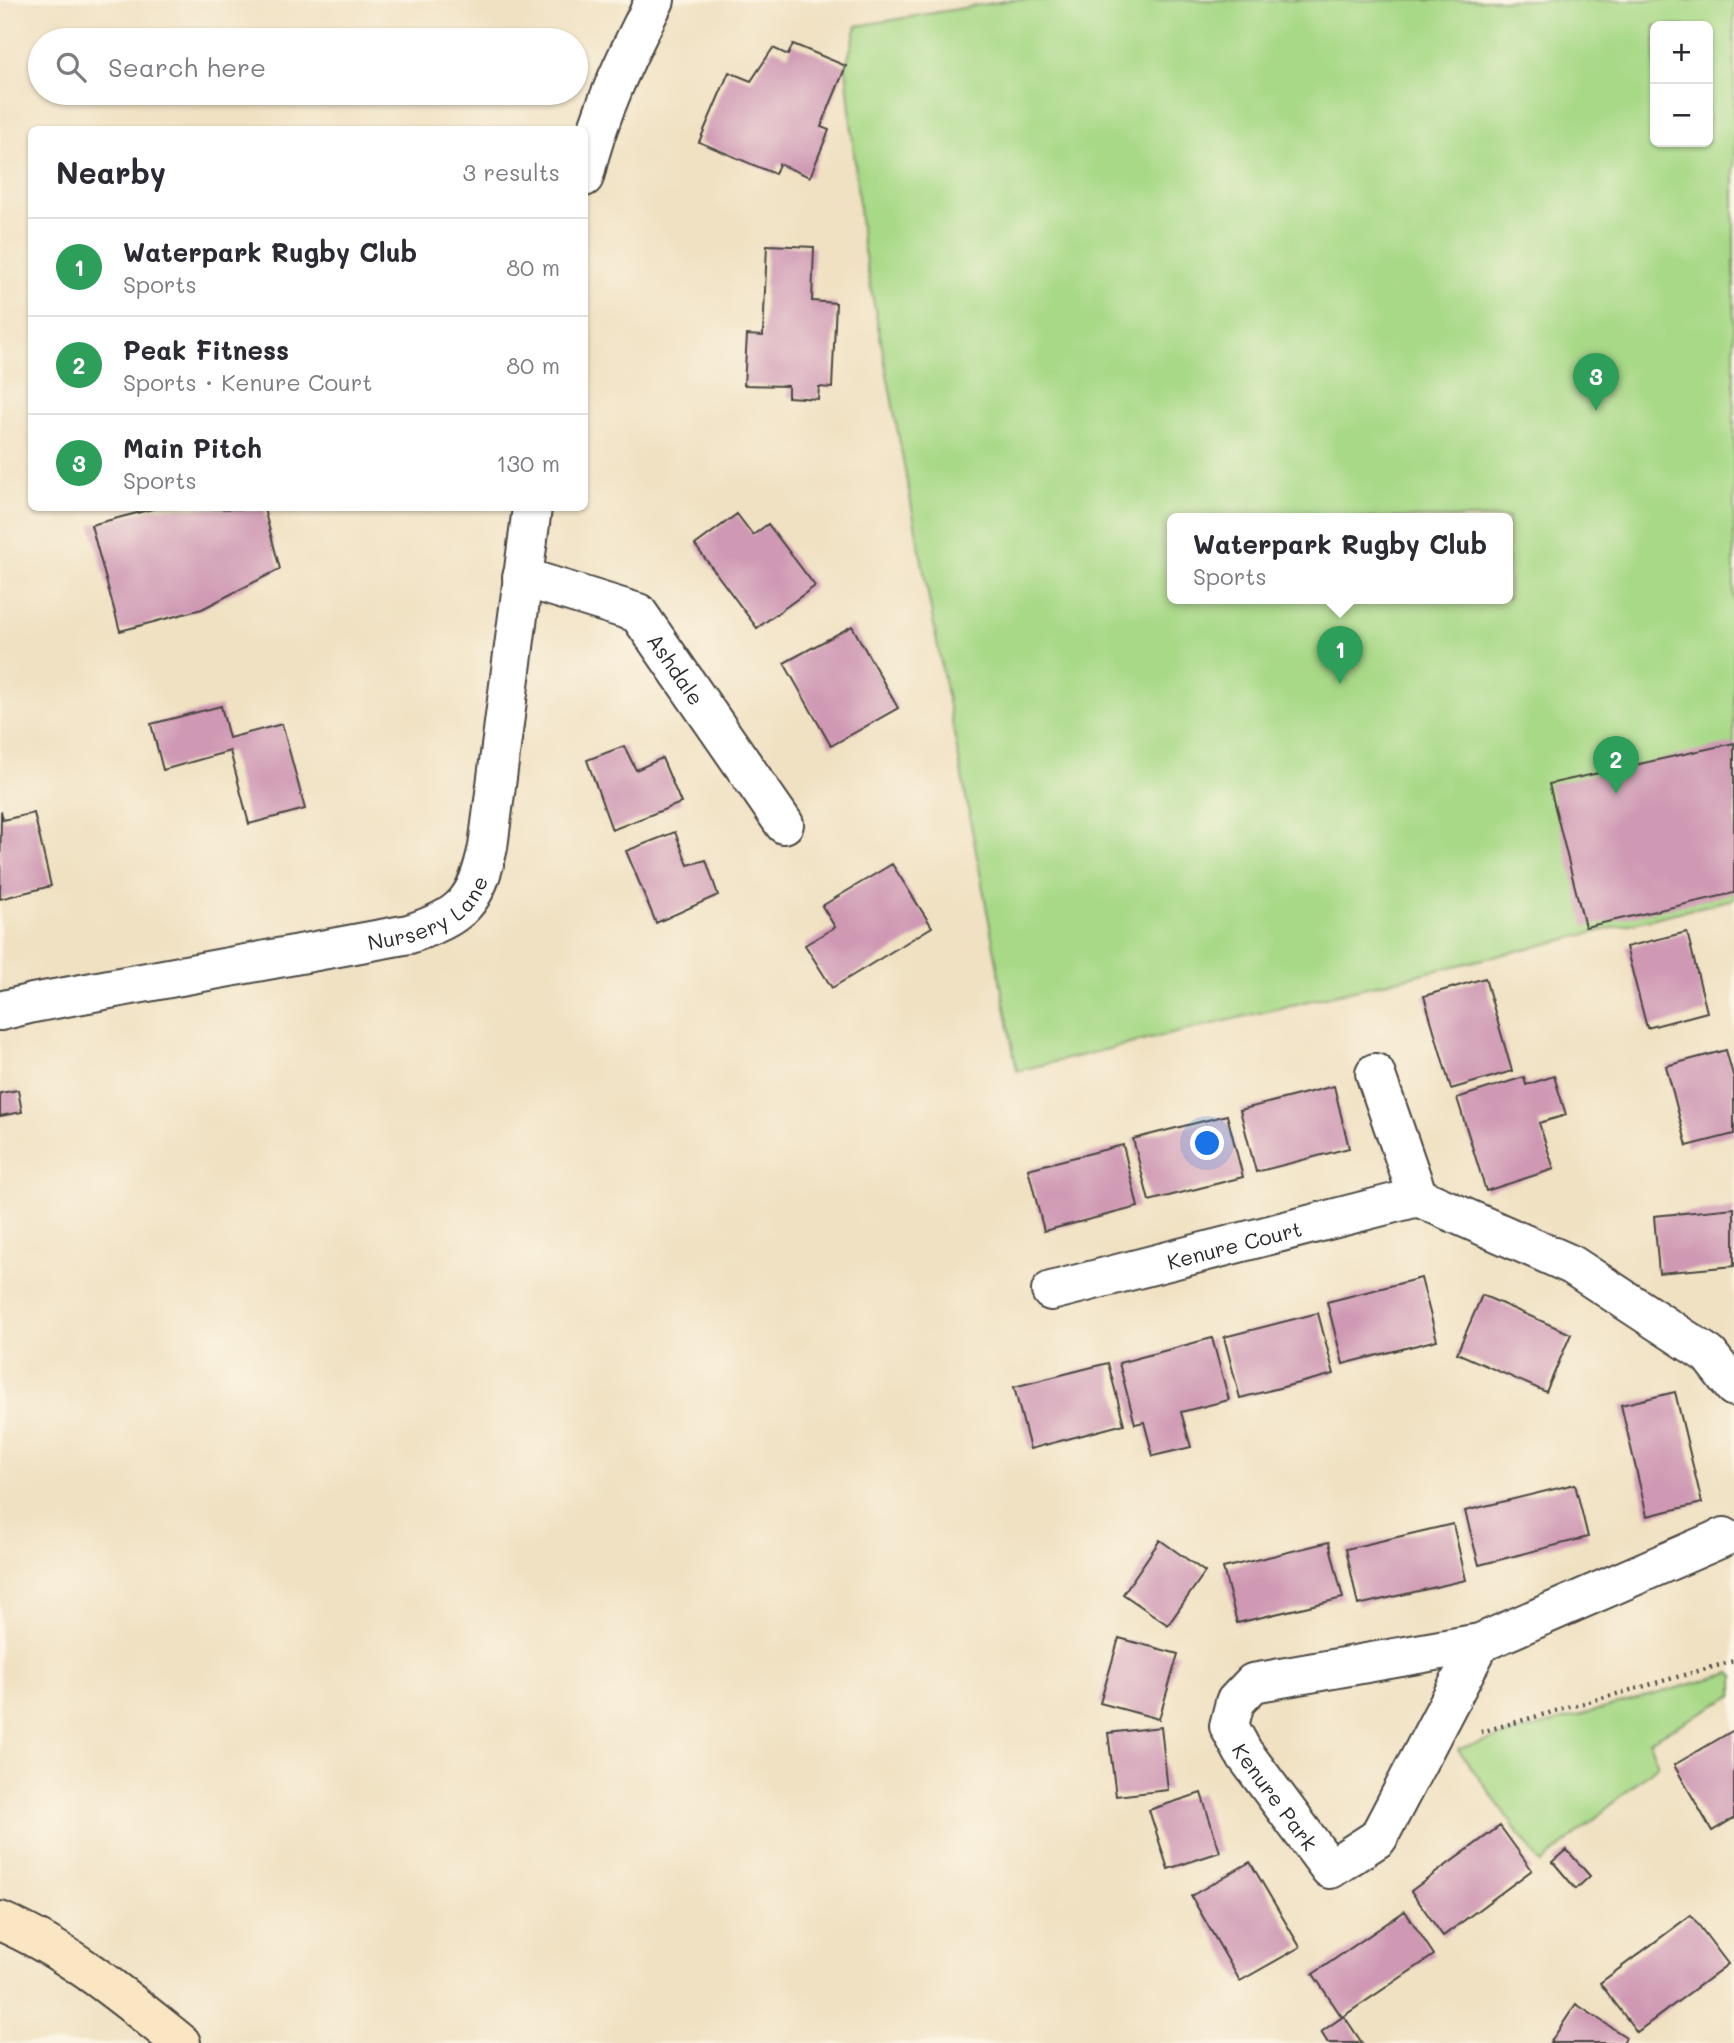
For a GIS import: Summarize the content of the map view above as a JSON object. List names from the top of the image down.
{
  "streets": {
    "street": [
      "Ashdale",
      "Nursery Lane",
      "Kenure Court",
      "Kenure Park"
    ]
  },
  "crossings": [
    ["Ashdale", "Nursery Lane"]
  ],
  "page": {
    "map_buttons": ["+", "−"],
    "search": "Search here",
    "heading": ["Nearby", "3 results"],
    "list": [
      {
        "mark": "1",
        "name": "Waterpark Rugby Club",
        "note": "Sports",
        "value": "80 m"
      },
      {
        "mark": "2",
        "name": "Peak Fitness",
        "note": "Sports · Kenure Court",
        "value": "80 m"
      },
      {
        "mark": "3",
        "name": "Main Pitch",
        "note": "Sports",
        "value": "130 m"
      }
    ],
    "pins": ["3", "1", "2"],
    "popup": ["Waterpark Rugby Club", "Sports"]
  }
}
